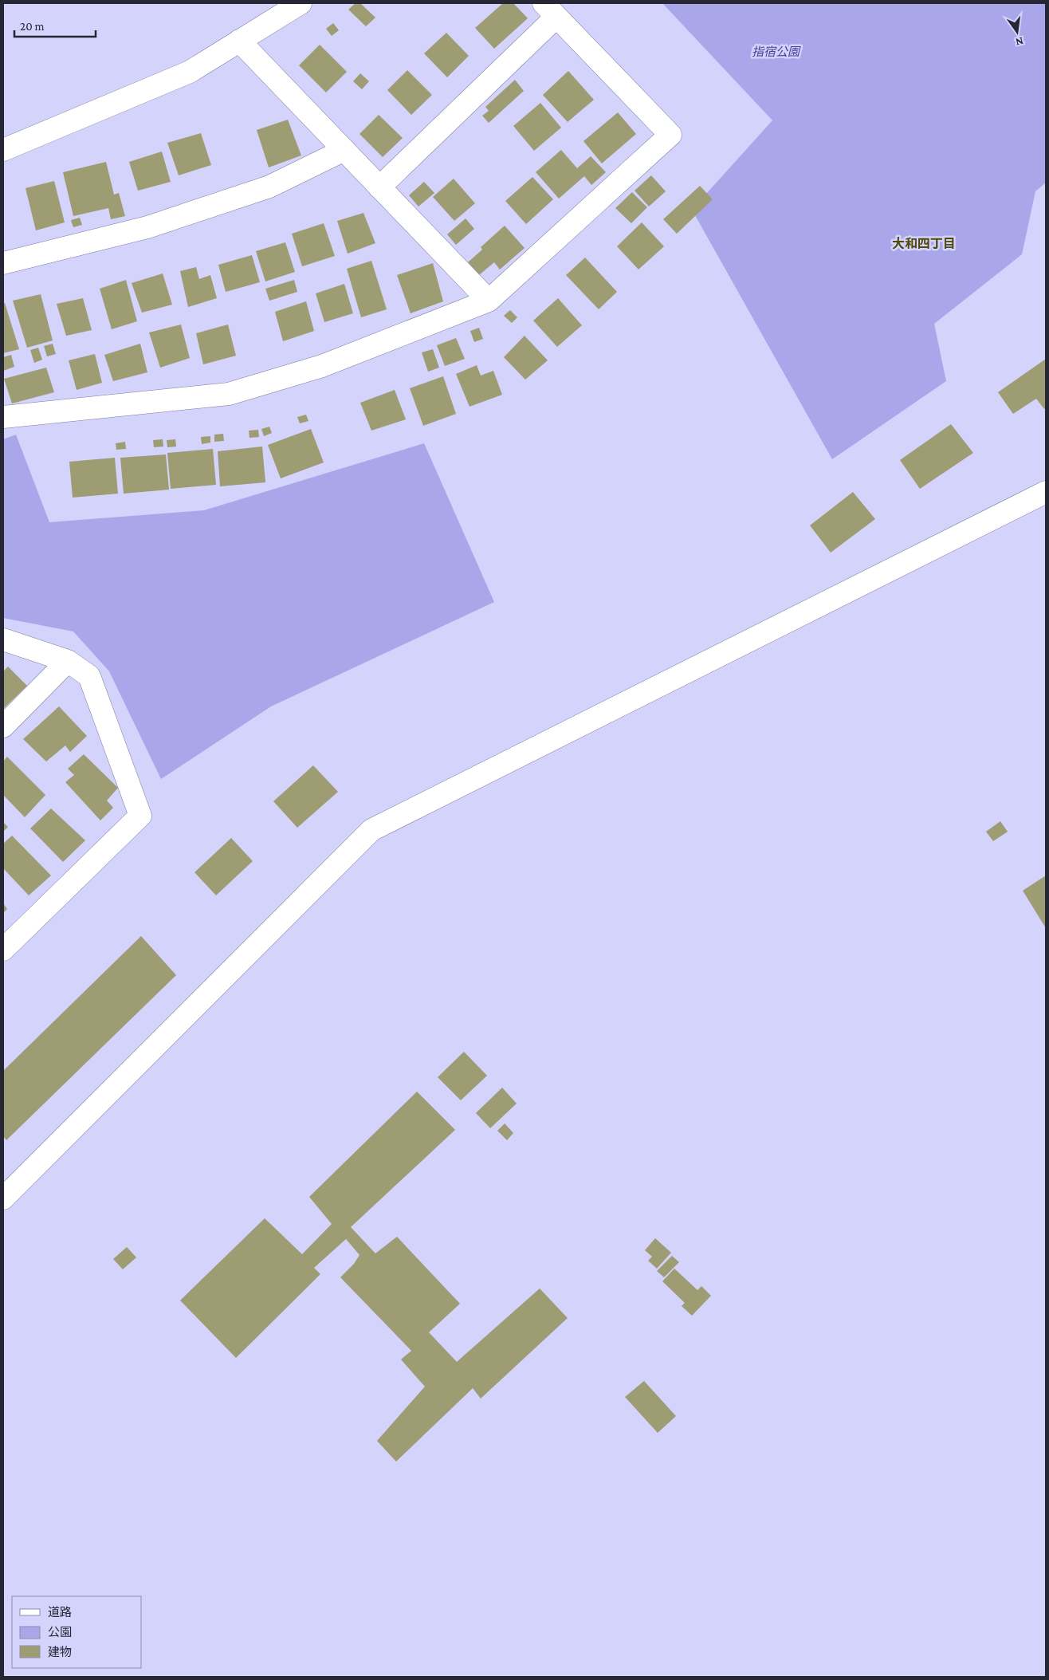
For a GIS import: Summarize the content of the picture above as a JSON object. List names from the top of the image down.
{
  "districts": ["大和四丁目"],
  "parks": ["指宿公園"],
  "legend": ["道路", "公園", "建物"],
  "scale_bar": "20 m",
  "north": "bottom"
}
